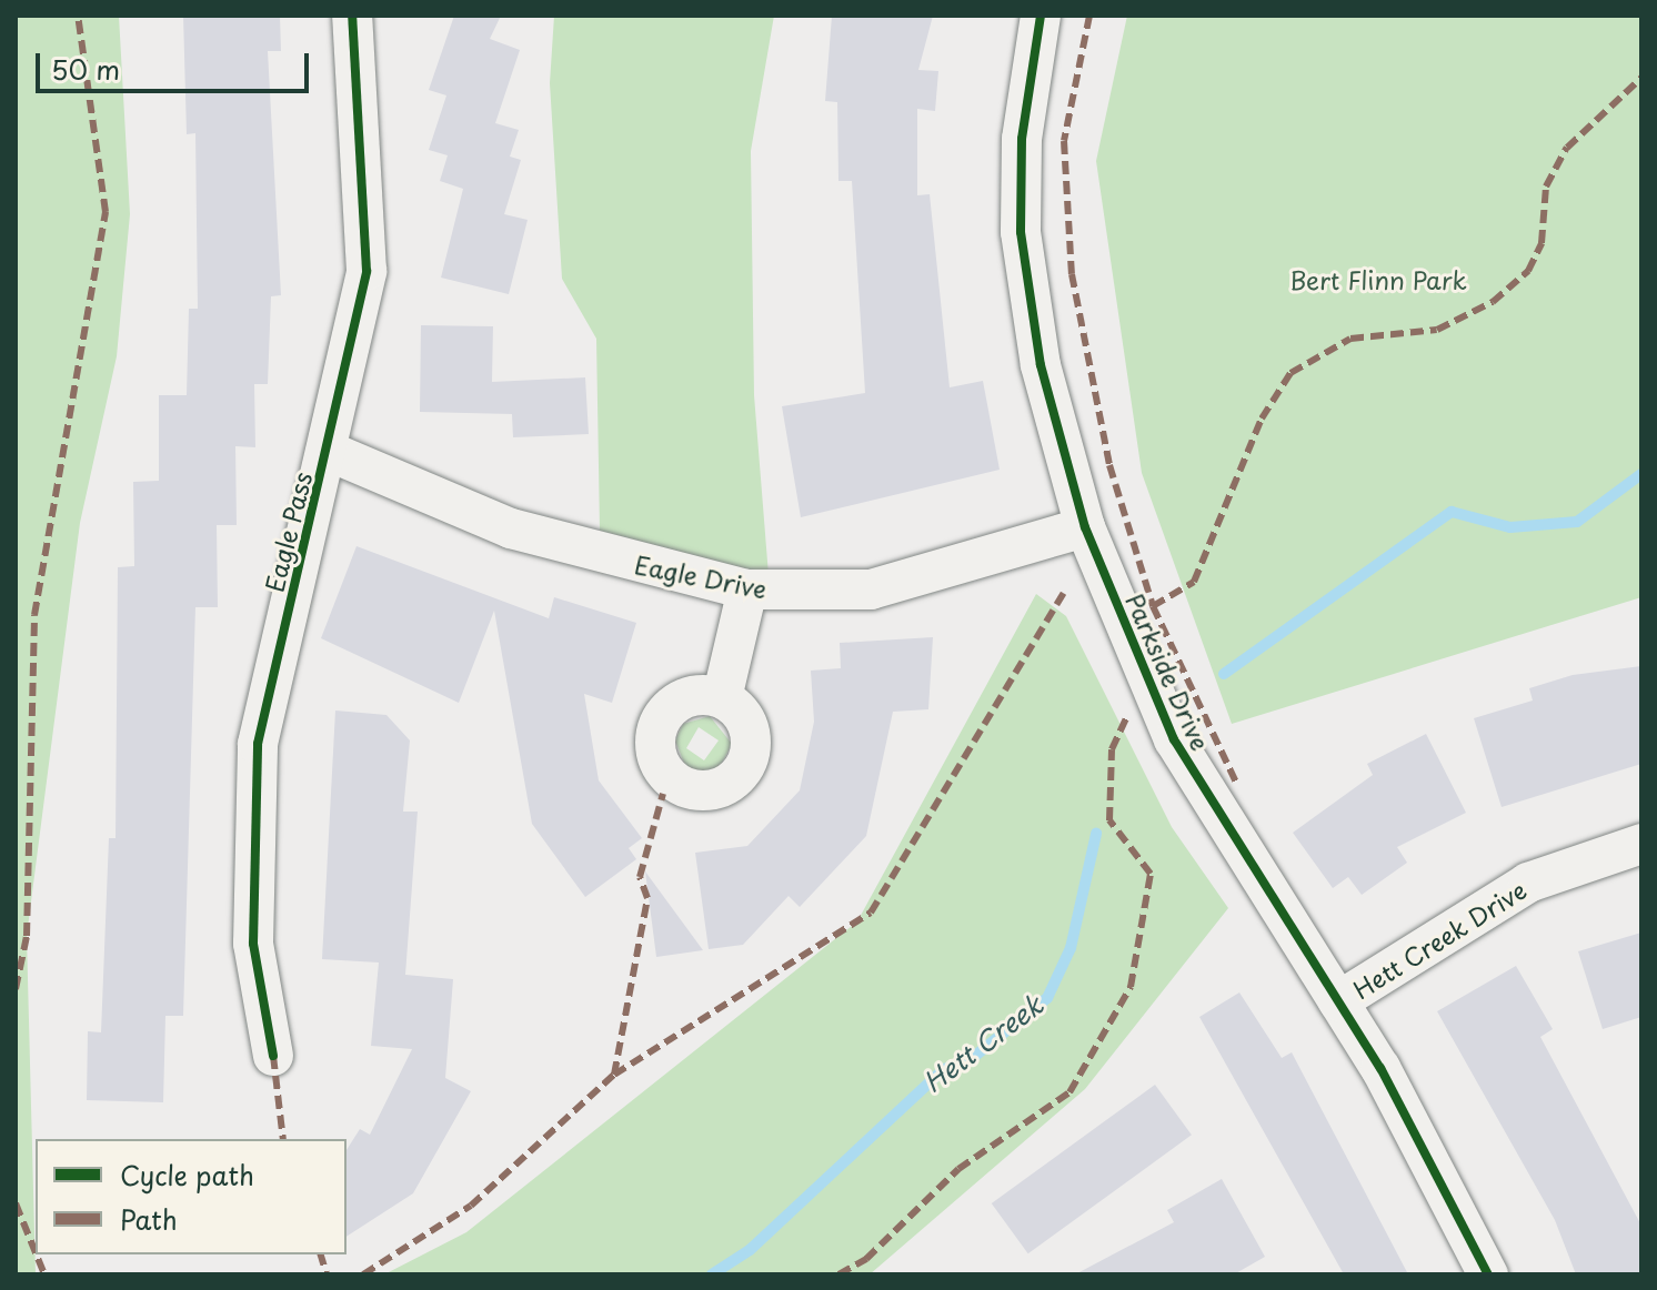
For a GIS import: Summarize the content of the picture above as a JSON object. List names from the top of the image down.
{
  "streets": {
    "street": [
      "Eagle Pass",
      "Eagle Drive",
      "Parkside Drive",
      "Hett Creek Drive"
    ]
  },
  "crossings": [
    ["Eagle Pass", "Eagle Drive"],
    ["Eagle Drive", "Parkside Drive"],
    ["Parkside Drive", "Hett Creek Drive"]
  ],
  "water": ["Hett Creek"],
  "parks": ["Bert Flinn Park"],
  "legend": ["Cycle path", "Path"],
  "scale_bar": "50 m"
}
